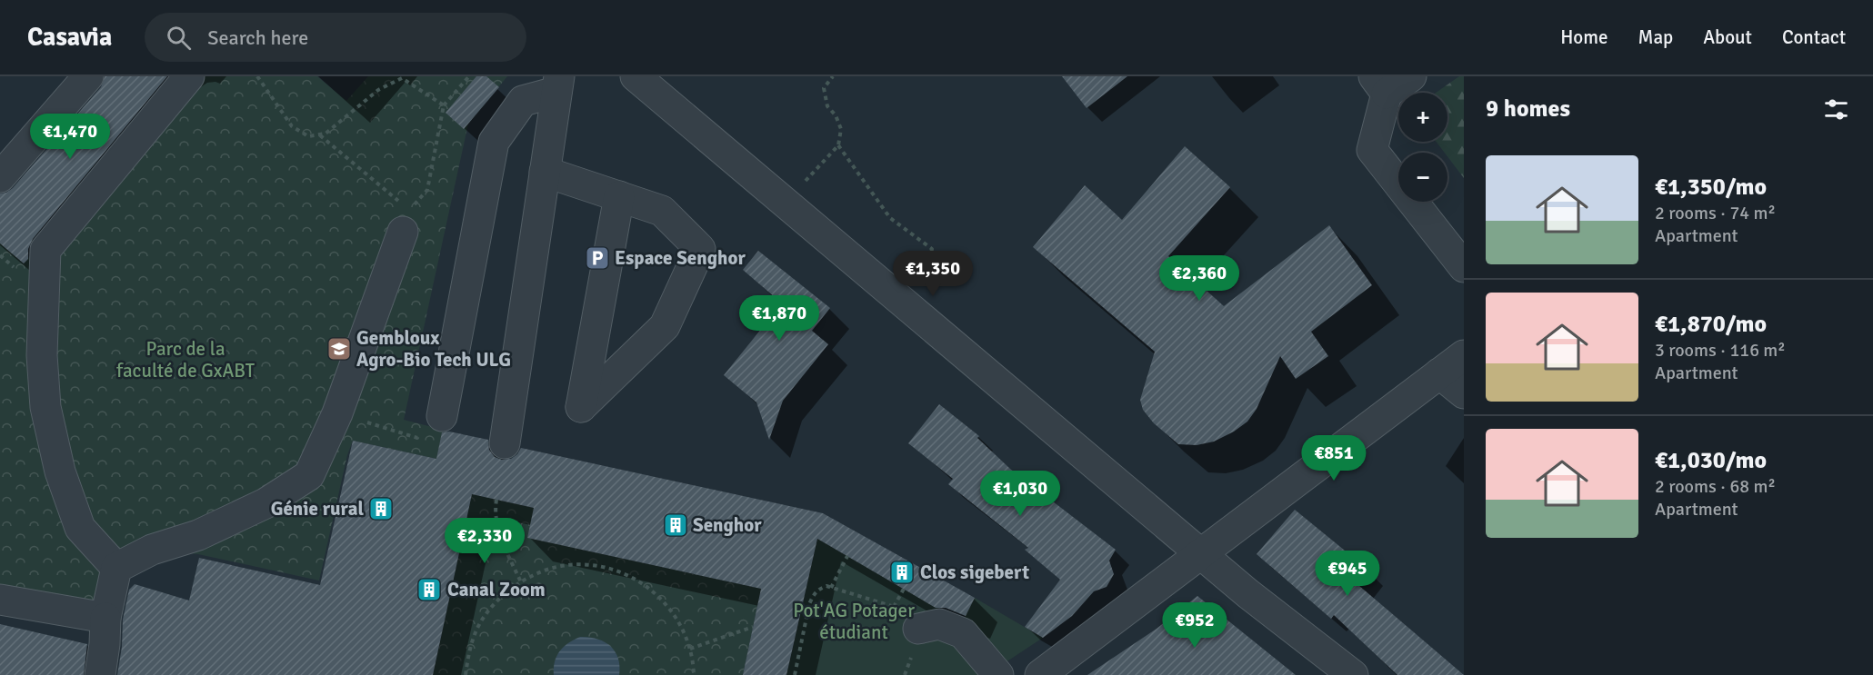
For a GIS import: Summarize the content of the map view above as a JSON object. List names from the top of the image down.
{
  "parks": ["Parc de la faculté de GxABT", "Pot'AG Potager étudiant"],
  "places": {
    "parking": ["Espace Senghor"],
    "school or university": ["Gembloux Agro-Bio Tech ULG"],
    "building": [
      "Génie rural",
      "Senghor",
      "Clos sigebert",
      "Canal Zoom"
    ]
  },
  "page": {
    "header": "Casavia",
    "search": "Search here",
    "nav": [
      "Home",
      "Map",
      "About",
      "Contact"
    ],
    "heading": "9 homes",
    "map_buttons": ["+", "−"],
    "price": [
      "€1,470",
      "€1,350",
      "€2,360",
      "€1,870",
      "€851",
      "€1,030",
      "€2,330",
      "€945",
      "€952"
    ],
    "list": [
      {
        "name": "€1,350/mo",
        "note": "2 rooms · 74 m² · Apartment"
      },
      {
        "name": "€1,870/mo",
        "note": "3 rooms · 116 m² · Apartment"
      },
      {
        "name": "€1,030/mo",
        "note": "2 rooms · 68 m² · Apartment"
      }
    ]
  }
}
